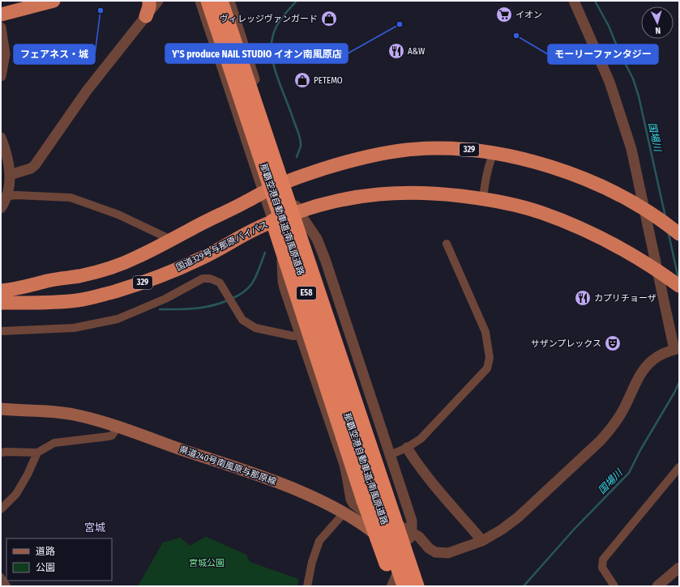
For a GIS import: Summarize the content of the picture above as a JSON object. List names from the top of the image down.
{
  "streets": {
    "highway": [
      "329",
      "那覇空港自動車道;南風原道路",
      "国道329号与那原バイパス",
      "E58"
    ],
    "main road": ["県道240号南風原与那原線"]
  },
  "crossings": [
    ["329", "国道329号与那原バイパス"]
  ],
  "districts": ["宮城"],
  "water": ["国場川"],
  "parks": ["宮城公園"],
  "places": {
    "other": ["フェアネス・城", "Y'S produce NAIL STUDIO イオン南風原店", "モーリーファンタジー"],
    "supermarket": ["イオン"],
    "shop": ["ヴィレッジヴァンガード", "PETEMO"],
    "restaurant": ["A&W", "カプリチョーザ"],
    "theatre": ["サザンプレックス"]
  },
  "legend": ["道路", "公園"],
  "north": "bottom"
}
